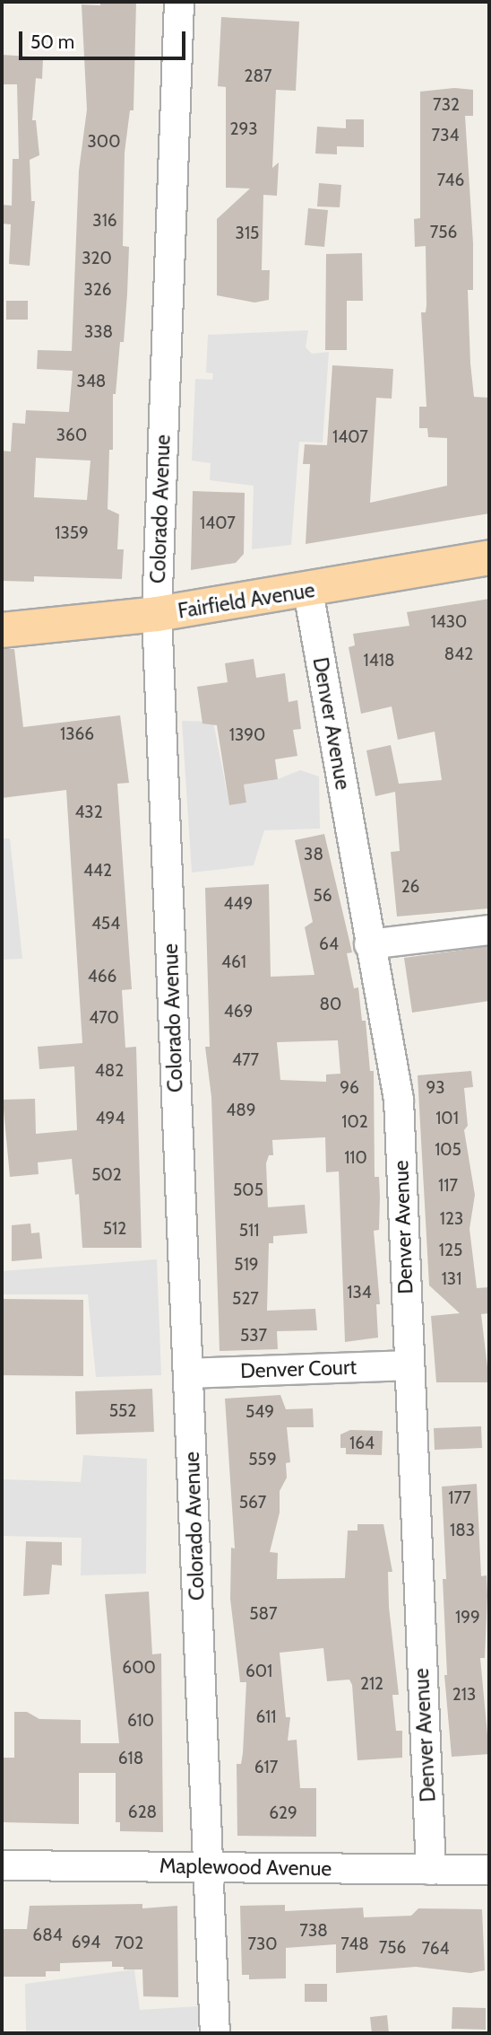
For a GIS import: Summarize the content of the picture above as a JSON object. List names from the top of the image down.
{
  "streets": {
    "main road": ["Fairfield Avenue"],
    "street": [
      "Colorado Avenue",
      "Denver Avenue",
      "Denver Court",
      "Maplewood Avenue"
    ]
  },
  "crossings": [
    ["Colorado Avenue", "Fairfield Avenue"],
    ["Colorado Avenue", "Denver Court"],
    ["Colorado Avenue", "Maplewood Avenue"],
    ["Fairfield Avenue", "Denver Avenue"],
    ["Denver Avenue", "Denver Court"],
    ["Denver Avenue", "Maplewood Avenue"]
  ],
  "house_numbers": [
    "287",
    "732",
    "293",
    "734",
    "300",
    "746",
    "316",
    "756",
    "315",
    "320",
    "326",
    "338",
    "348",
    "360",
    "1407",
    "1407",
    "1359",
    "1430",
    "842",
    "1418",
    "1366",
    "1390",
    "432",
    "38",
    "442",
    "26",
    "56",
    "449",
    "454",
    "64",
    "461",
    "466",
    "80",
    "469",
    "470",
    "477",
    "482",
    "96",
    "93",
    "489",
    "494",
    "101",
    "102",
    "105",
    "110",
    "502",
    "117",
    "505",
    "123",
    "512",
    "511",
    "125",
    "519",
    "131",
    "134",
    "527",
    "537",
    "552",
    "549",
    "164",
    "559",
    "177",
    "567",
    "183",
    "587",
    "199",
    "600",
    "601",
    "212",
    "213",
    "611",
    "610",
    "618",
    "617",
    "628",
    "629",
    "738",
    "684",
    "694",
    "702",
    "730",
    "748",
    "756",
    "764"
  ],
  "scale_bar": "50 m"
}
